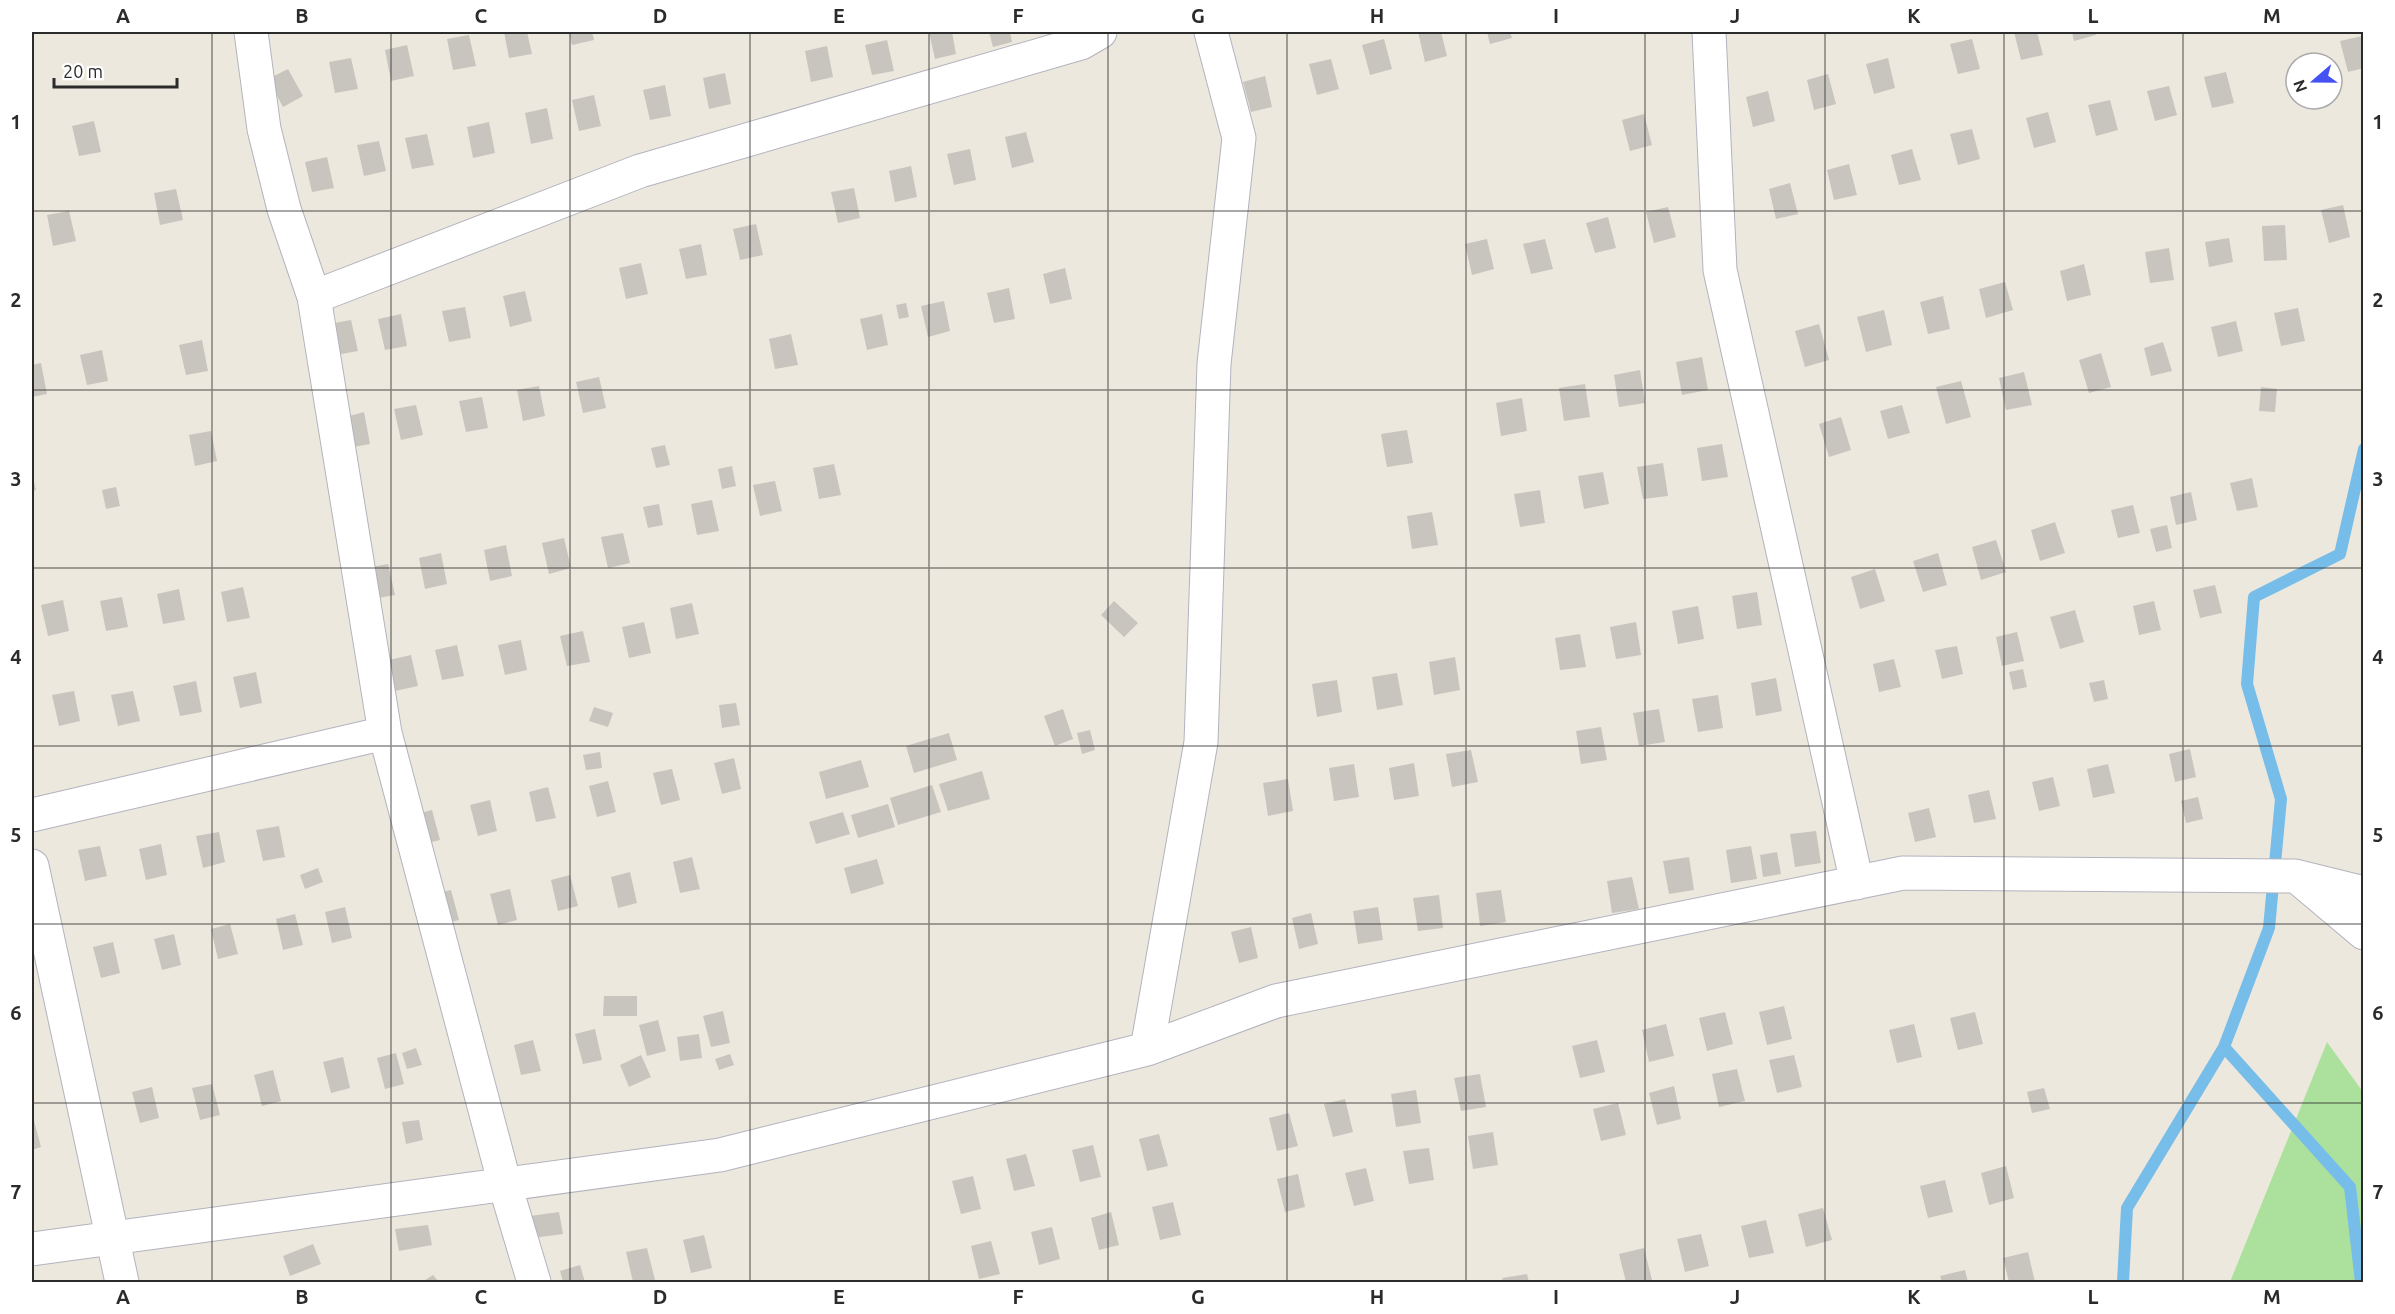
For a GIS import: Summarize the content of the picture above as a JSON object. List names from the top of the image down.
{
  "scale_bar": "20 m",
  "north": "left",
  "grid": {
    "columns": [
      "A",
      "B",
      "C",
      "D",
      "E",
      "F",
      "G",
      "H",
      "I",
      "J",
      "K",
      "L",
      "M"
    ],
    "rows": [
      "1",
      "2",
      "3",
      "4",
      "5",
      "6",
      "7"
    ]
  }
}
